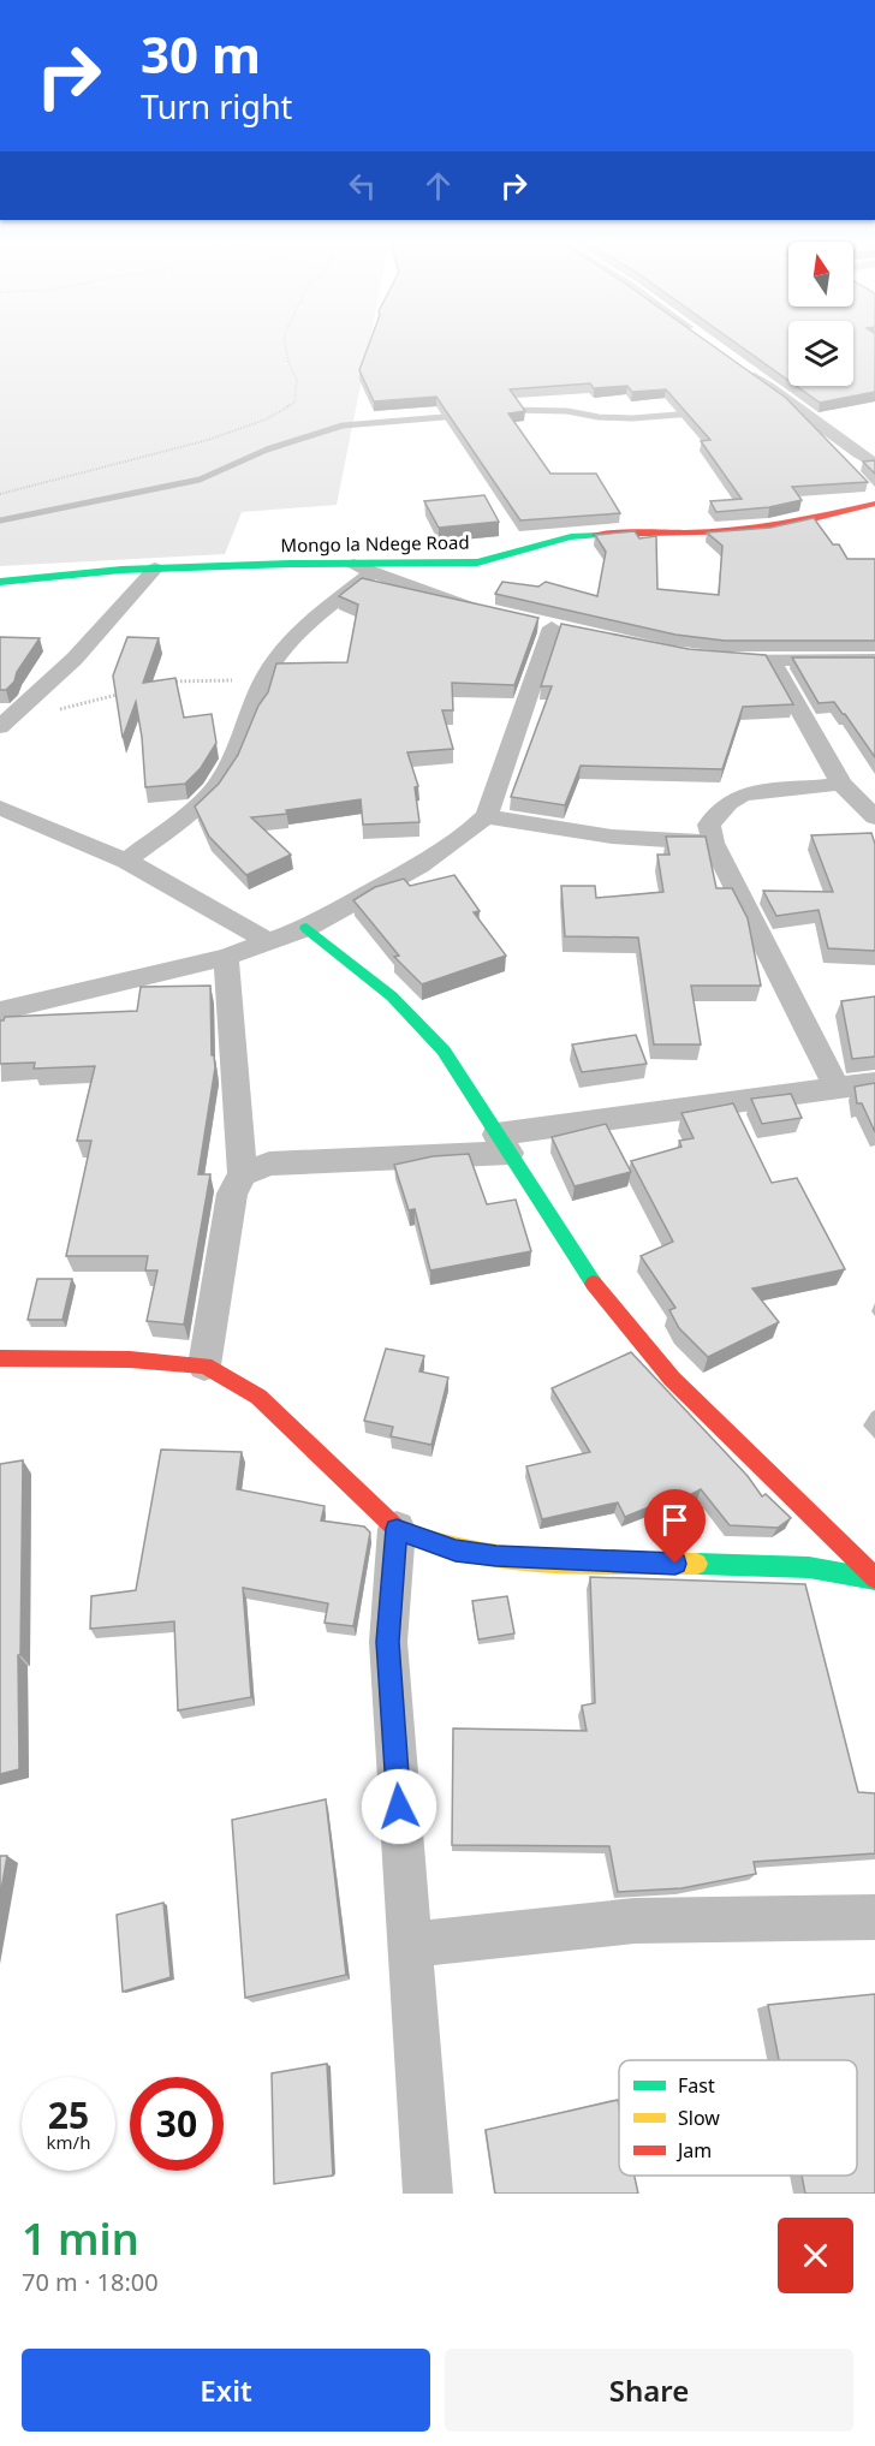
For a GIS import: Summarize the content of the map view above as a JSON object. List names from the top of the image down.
{
  "streets": {
    "street": ["Mongo la Ndege Road"]
  },
  "legend": ["Fast", "Slow", "Jam"],
  "north": "top",
  "page": {
    "turn": ["30 m", "Turn right"],
    "speed": "25 km/h",
    "limit": "30",
    "heading": ["1 min", "70 m · 18:00"],
    "buttons": ["Exit", "Share"]
  }
}
